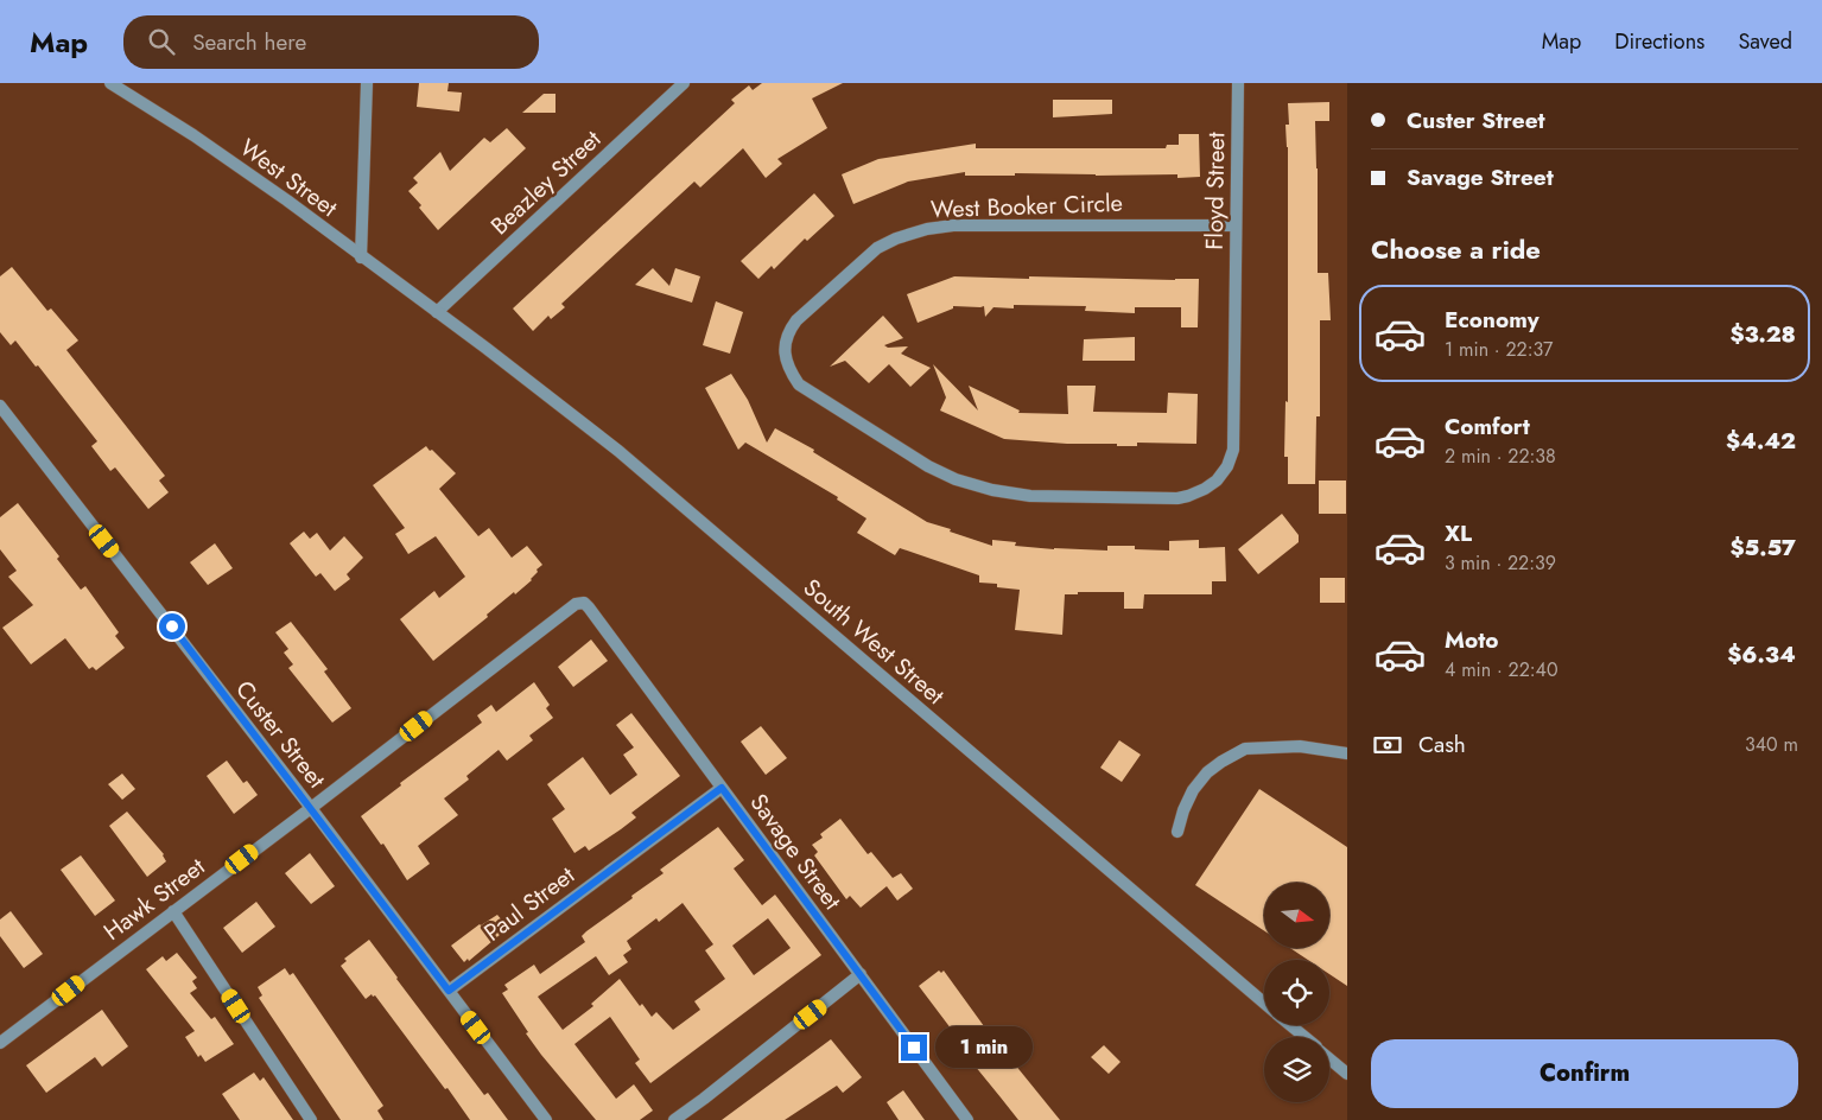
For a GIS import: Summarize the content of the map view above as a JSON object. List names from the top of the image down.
{
  "streets": {
    "street": [
      "West Street",
      "Beazley Street",
      "Floyd Street",
      "West Booker Circle",
      "South West Street",
      "Custer Street",
      "Savage Street",
      "Hawk Street",
      "Paul Street"
    ]
  },
  "crossings": [
    ["West Street", "Beazley Street"],
    ["West Street", "South West Street"],
    ["Beazley Street", "South West Street"],
    ["Floyd Street", "West Booker Circle"],
    ["Custer Street", "Hawk Street"],
    ["Custer Street", "Paul Street"],
    ["Savage Street", "Hawk Street"],
    ["Savage Street", "Paul Street"]
  ],
  "north": "right",
  "page": {
    "header": "Map",
    "search": "Search here",
    "nav": ["Map", "Directions", "Saved"],
    "banner": ["Custer Street", "Savage Street"],
    "heading": "Choose a ride",
    "list": [
      {
        "name": "Economy",
        "note": "1 min · 22:37",
        "value": "$3.28"
      },
      {
        "name": "Comfort",
        "note": "2 min · 22:38",
        "value": "$4.42"
      },
      {
        "name": "XL",
        "note": "3 min · 22:39",
        "value": "$5.57"
      },
      {
        "name": "Moto",
        "note": "4 min · 22:40",
        "value": "$6.34"
      }
    ],
    "pay": ["Cash", "340 m"],
    "bubble": "1 min",
    "buttons": "Confirm"
  }
}
